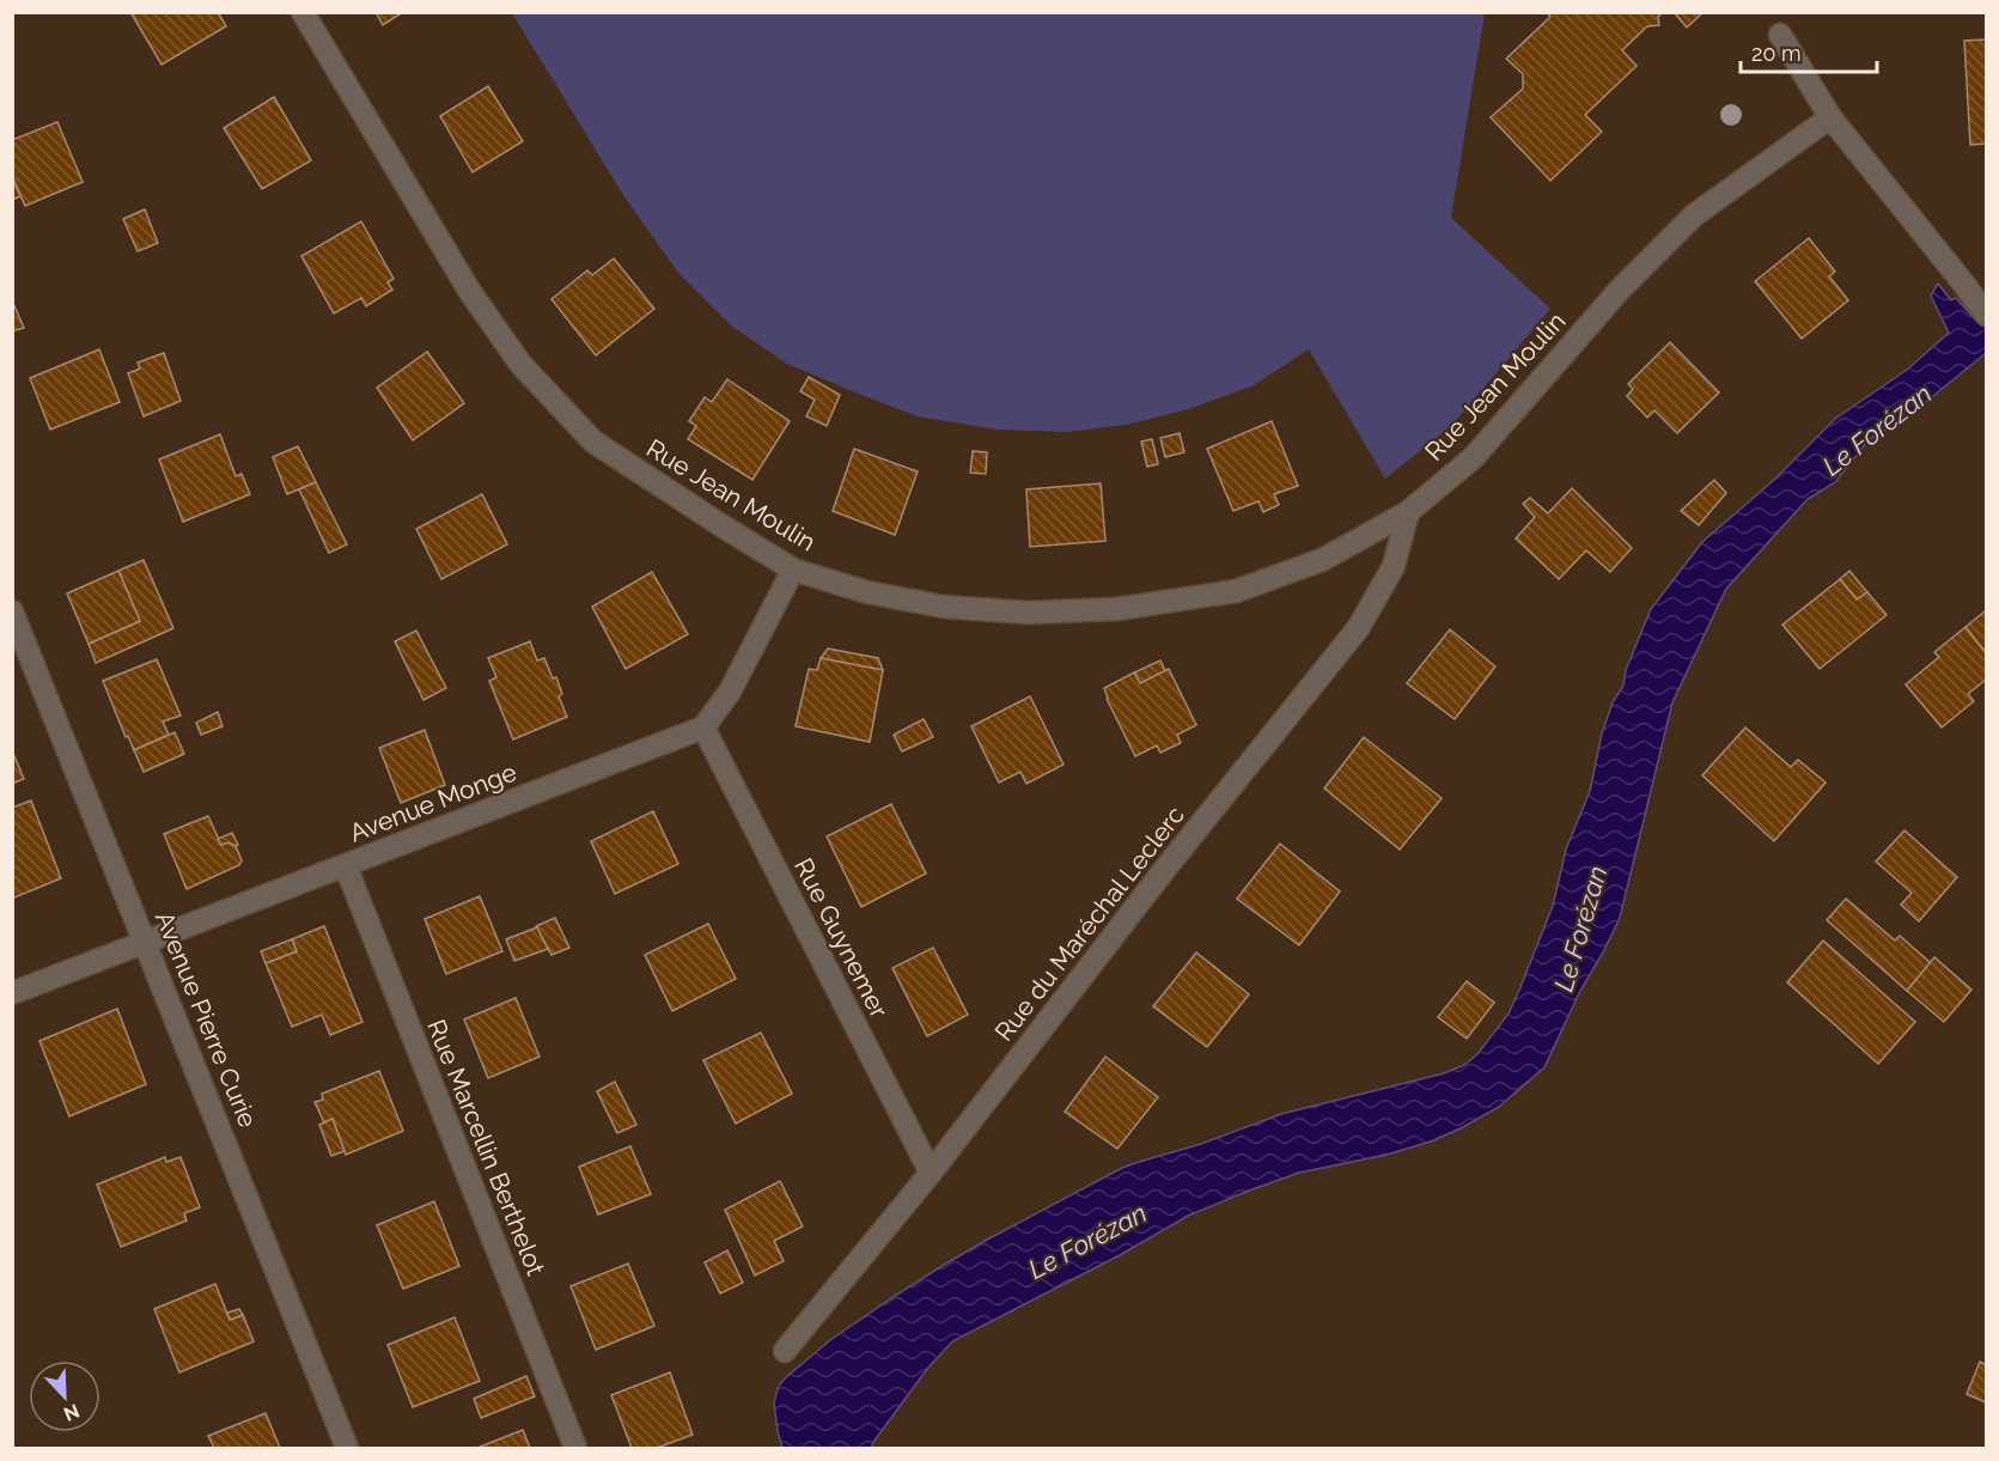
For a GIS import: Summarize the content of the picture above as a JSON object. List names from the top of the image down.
{
  "streets": {
    "street": [
      "Rue Jean Moulin",
      "Avenue Monge",
      "Rue du Maréchal Leclerc",
      "Rue Guynemer",
      "Avenue Pierre Curie",
      "Rue Marcellin Berthelot"
    ]
  },
  "crossings": [
    ["Rue Jean Moulin", "Rue du Maréchal Leclerc"],
    ["Avenue Monge", "Rue Guynemer"],
    ["Avenue Monge", "Avenue Pierre Curie"],
    ["Avenue Monge", "Rue Marcellin Berthelot"],
    ["Rue du Maréchal Leclerc", "Rue Guynemer"]
  ],
  "water": ["Le Forézan"],
  "scale_bar": "20 m",
  "north": "bottom right"
}
